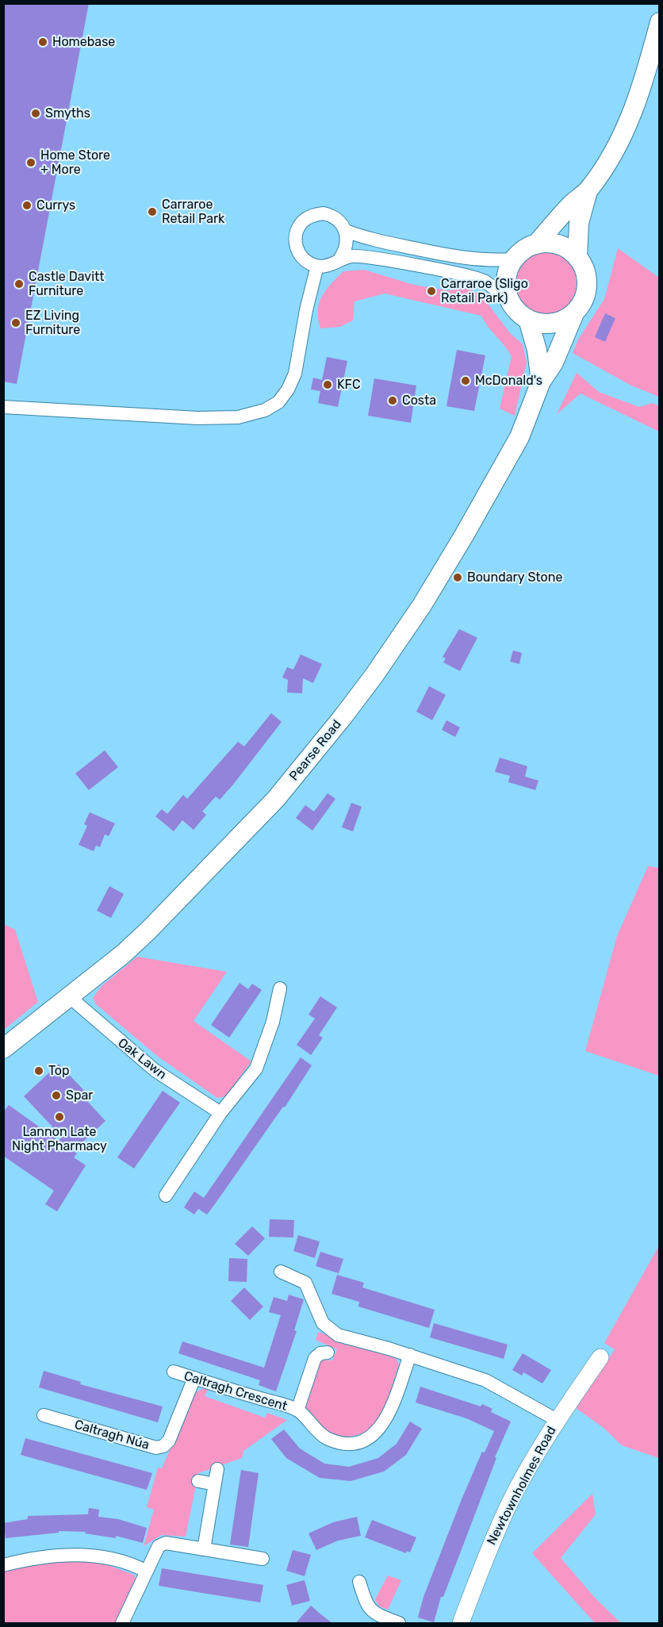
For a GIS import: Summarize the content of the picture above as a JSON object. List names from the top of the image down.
{
  "streets": {
    "main road": ["Pearse Road"],
    "street": [
      "Oak Lawn",
      "Caltragh Crescent",
      "Caltragh Núa",
      "Newtownholmes Road"
    ]
  },
  "crossings": [
    ["Pearse Road", "Oak Lawn"],
    ["Caltragh Crescent", "Caltragh Núa"]
  ],
  "places": [
    "Homebase",
    "Smyths",
    "Home Store + More",
    "Currys",
    "Carraroe Retail Park",
    "Castle Davitt Furniture",
    "Carraroe (Sligo Retail Park)",
    "EZ Living Furniture",
    "McDonald's",
    "KFC",
    "Costa",
    "Boundary Stone",
    "Top",
    "Spar",
    "Lannon Late Night Pharmacy"
  ]
}
